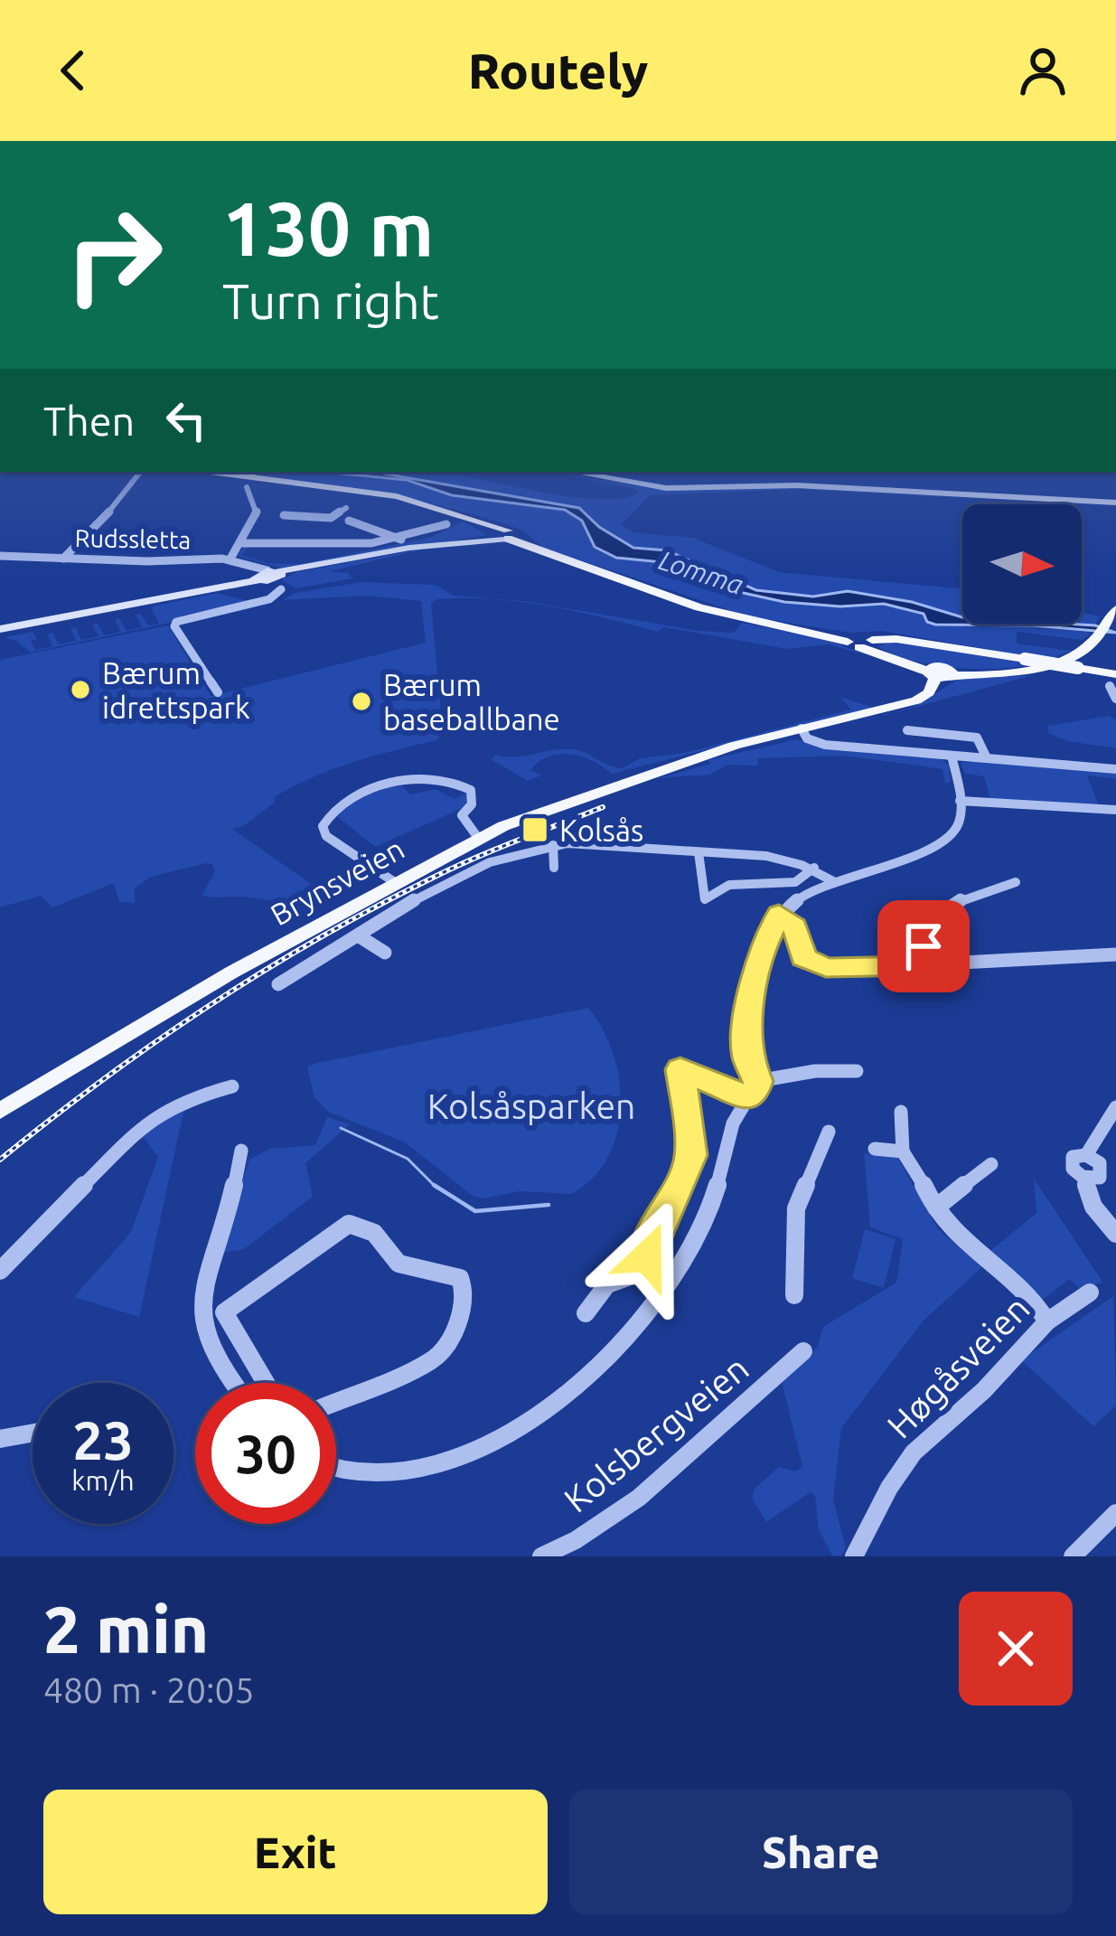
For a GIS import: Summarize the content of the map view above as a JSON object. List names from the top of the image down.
{
  "streets": {
    "main road": ["Brynsveien"],
    "street": ["Rudssletta", "Høgåsveien", "Kolsbergveien"]
  },
  "water": ["Lomma"],
  "parks": ["Kolsåsparken"],
  "places": {
    "other": ["Bærum idrettspark", "Bærum baseballbane"],
    "transit": ["Kolsås"]
  },
  "north": "right",
  "page": {
    "header": "Routely",
    "turn": ["130 m", "Turn right"],
    "then": "Then",
    "speed": "23 km/h",
    "limit": "30",
    "heading": ["2 min", "480 m · 20:05"],
    "buttons": ["Exit", "Share"]
  }
}
